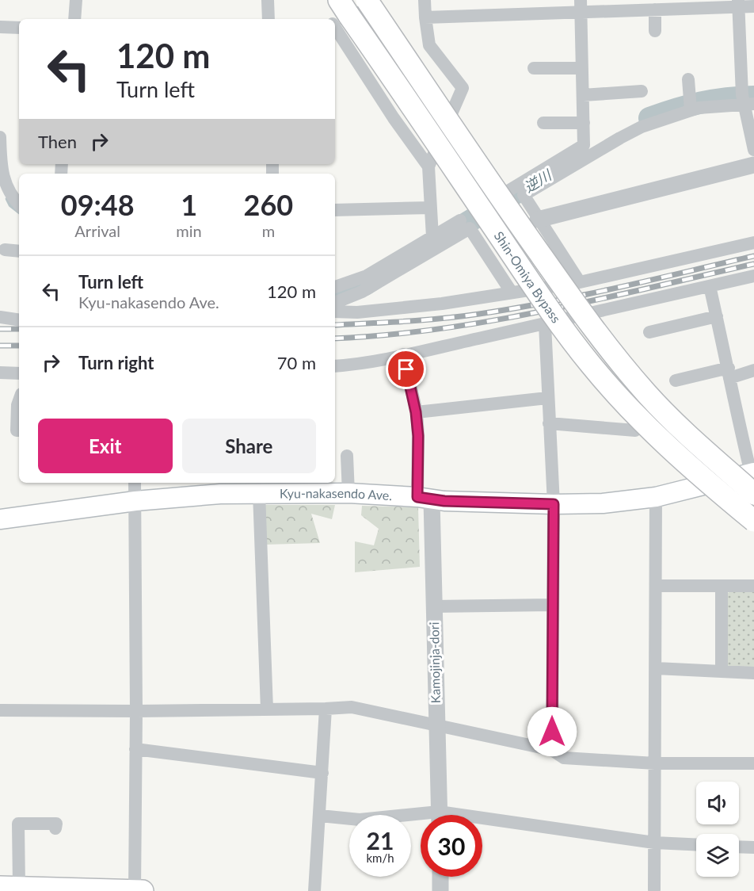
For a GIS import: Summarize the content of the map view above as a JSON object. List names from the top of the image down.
{
  "streets": {
    "highway": ["Shin-Omiya Bypass"],
    "main road": ["Kyu-nakasendo Ave."],
    "street": ["Kamojinja-dori"]
  },
  "crossings": [
    ["Shin-Omiya Bypass", "Kyu-nakasendo Ave."],
    ["Kyu-nakasendo Ave.", "Kamojinja-dori"]
  ],
  "water": ["逆川"],
  "page": {
    "turn": ["120 m", "Turn left"],
    "then": "Then",
    "eta": [
      "09:48",
      "Arrival",
      "1",
      "min",
      "260",
      "m"
    ],
    "list": [
      {
        "name": "Turn left",
        "note": "Kyu-nakasendo Ave.",
        "value": "120 m"
      },
      {
        "name": "Turn right",
        "value": "70 m"
      }
    ],
    "buttons": ["Exit", "Share"],
    "speed": "21 km/h",
    "limit": "30"
  }
}
